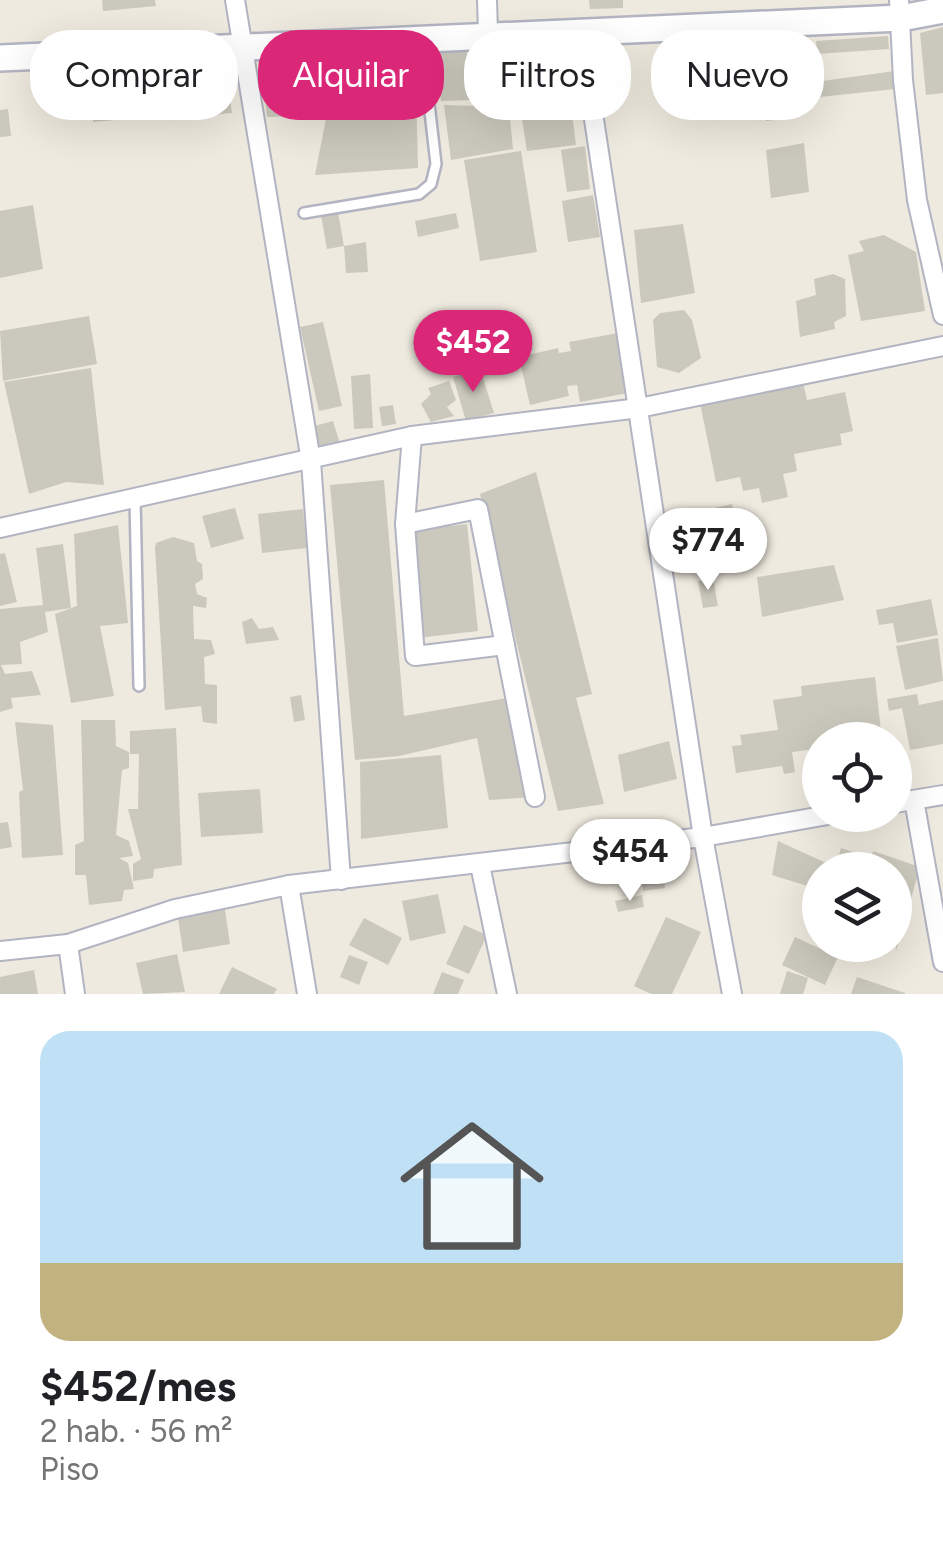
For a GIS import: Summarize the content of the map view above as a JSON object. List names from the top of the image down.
{
  "page": {
    "chip": [
      "Comprar",
      "Alquilar",
      "Filtros",
      "Nuevo"
    ],
    "price": ["$452", "$774", "$454"],
    "list": [
      {
        "name": "$452/mes",
        "note": "2 hab. · 56 m² · Piso"
      }
    ]
  }
}
